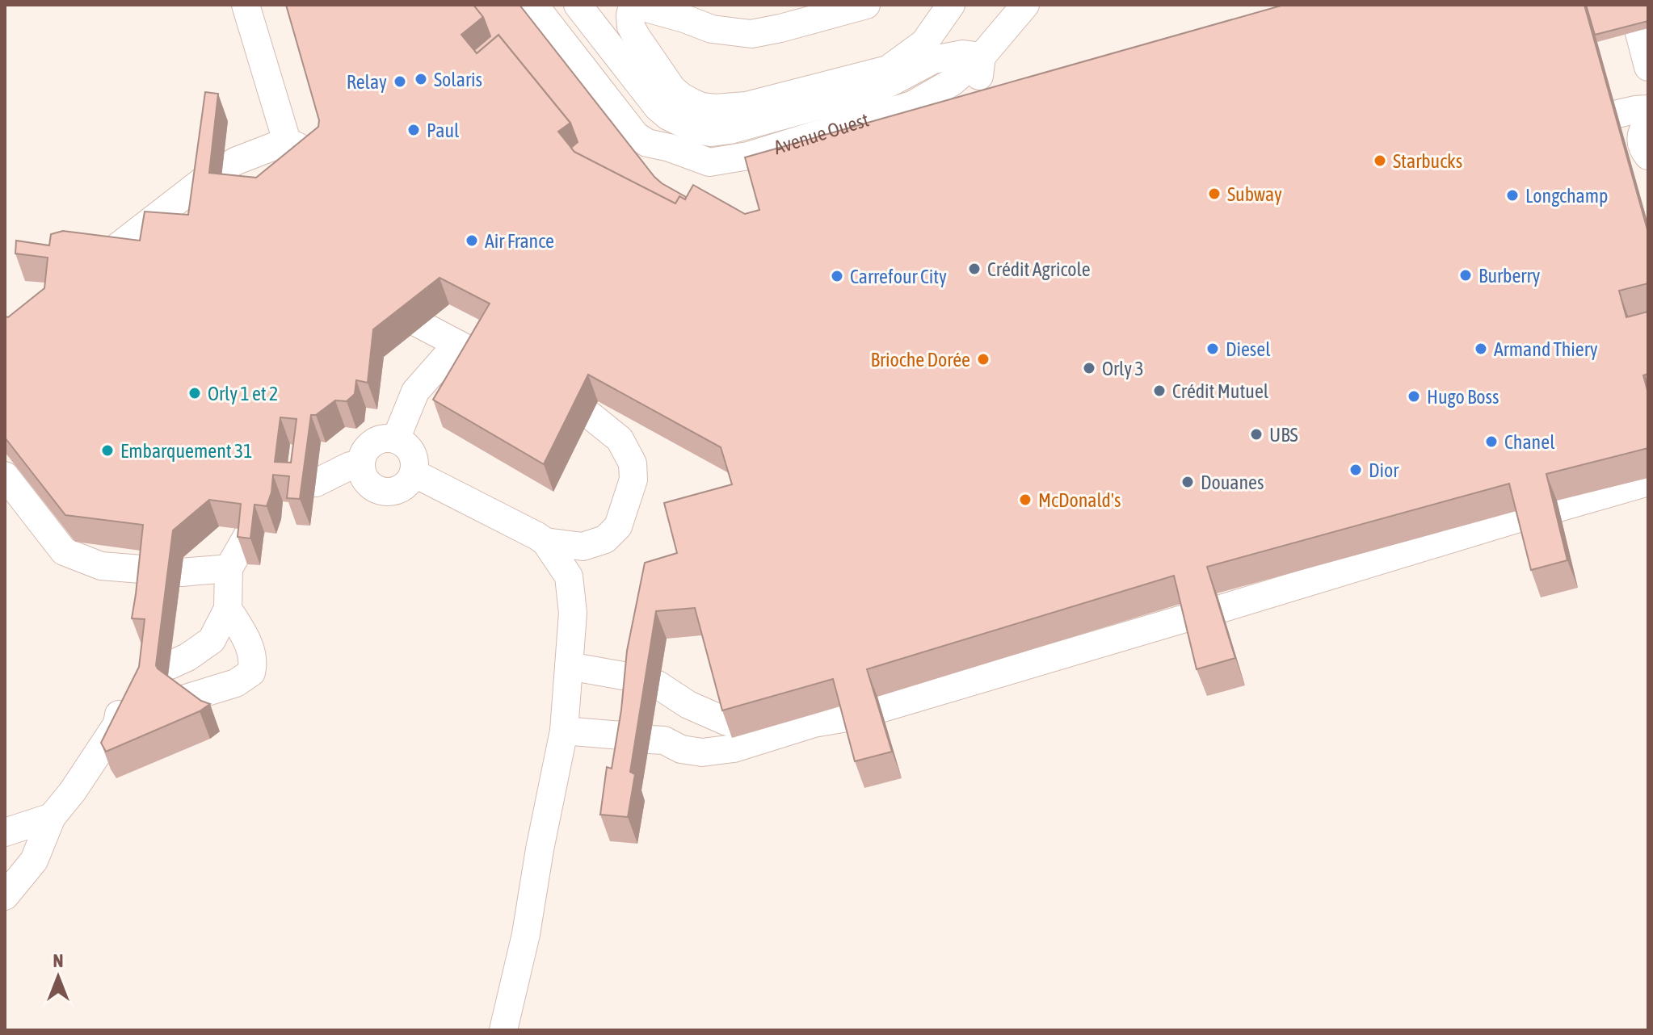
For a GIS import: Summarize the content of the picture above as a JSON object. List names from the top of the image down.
{
  "streets": {
    "lane": ["Avenue Ouest"]
  },
  "places": [
    "Solaris",
    "Relay",
    "Paul",
    "Starbucks",
    "Subway",
    "Longchamp",
    "Air France",
    "Crédit Agricole",
    "Burberry",
    "Carrefour City",
    "Diesel",
    "Armand Thiery",
    "Brioche Dorée",
    "Orly 3",
    "Crédit Mutuel",
    "Orly 1 et 2",
    "Hugo Boss",
    "UBS",
    "Chanel",
    "Embarquement 31",
    "Dior",
    "Douanes",
    "McDonald's"
  ],
  "north": "top"
}
